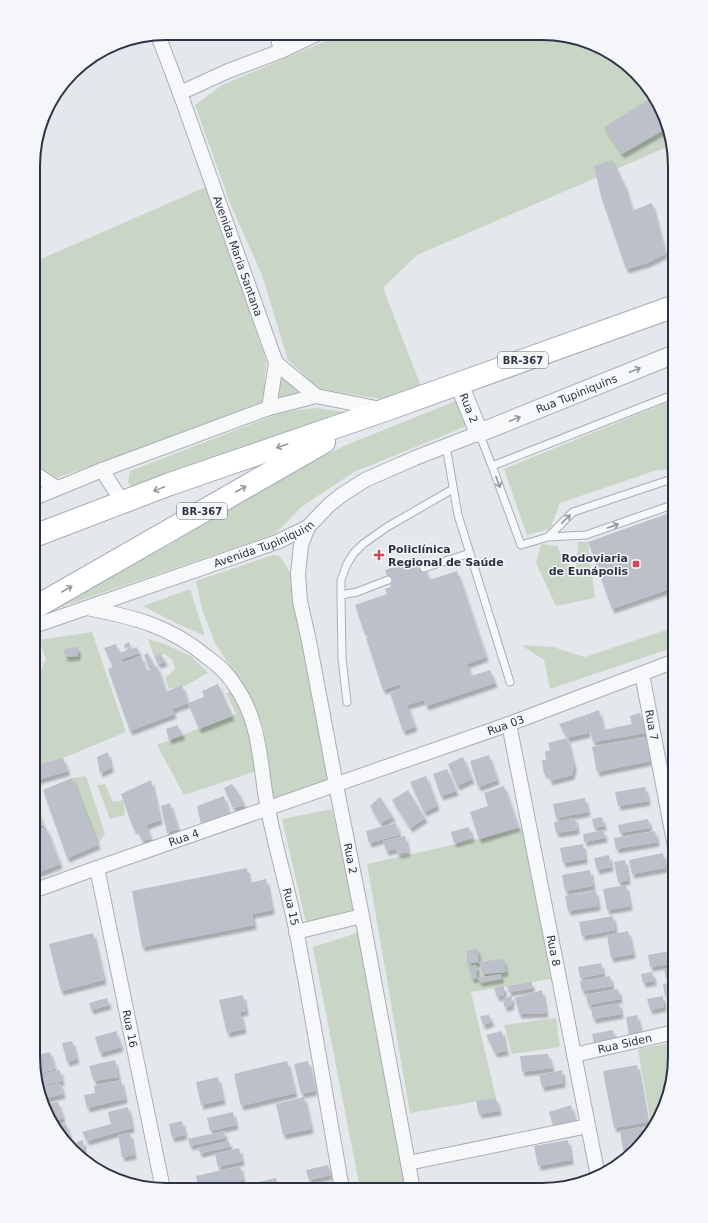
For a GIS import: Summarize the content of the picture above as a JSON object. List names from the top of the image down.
{
  "streets": {
    "main road": ["BR-367"],
    "street": [
      "Avenida Maria Santana",
      "Rua Tupiniquins",
      "Rua 2",
      "Avenida Tupiniquim",
      "Rua 03",
      "Rua 7",
      "Rua 4",
      "Rua 15",
      "Rua 8",
      "Rua 16",
      "Rua Siden"
    ]
  },
  "crossings": [
    ["BR-367", "Rua 2"],
    ["Rua Tupiniquins", "Rua 2"],
    ["Rua Tupiniquins", "Avenida Tupiniquim"],
    ["Rua 2", "Avenida Tupiniquim"],
    ["Rua 2", "Rua 03"],
    ["Rua 2", "Rua 4"],
    ["Avenida Tupiniquim", "Rua 15"],
    ["Rua 03", "Rua 7"],
    ["Rua 03", "Rua 4"],
    ["Rua 03", "Rua 8"],
    ["Rua 4", "Rua 15"],
    ["Rua 4", "Rua 16"],
    ["Rua 8", "Rua Siden"]
  ],
  "one_way": ["Rua Tupiniquins"],
  "places": {
    "health": ["Policlínica Regional de Saúde"],
    "transit": ["Rodoviaria de Eunápolis"]
  }
}
